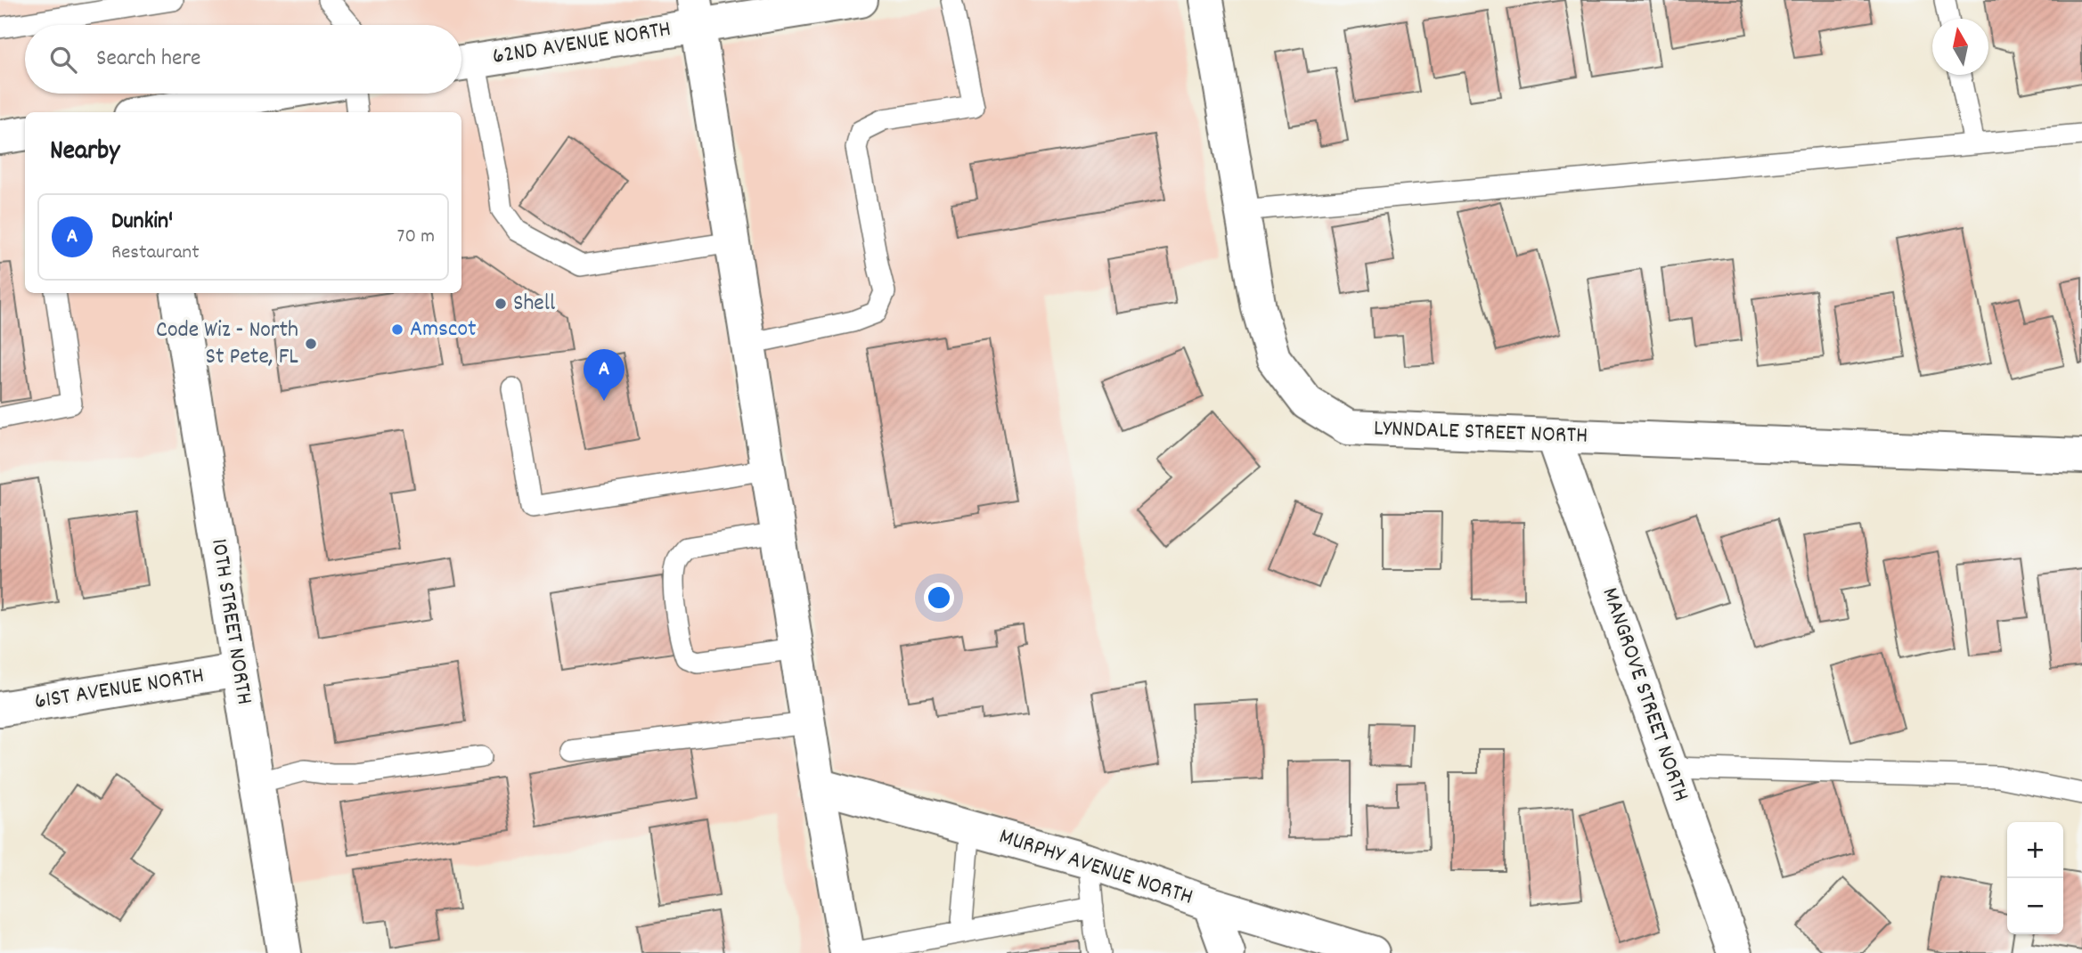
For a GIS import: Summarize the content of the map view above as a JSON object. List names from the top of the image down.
{
  "streets": {
    "street": [
      "62ND AVENUE NORTH",
      "LYNNDALE STREET NORTH",
      "10TH STREET NORTH",
      "61ST AVENUE NORTH",
      "MANGROVE STREET NORTH",
      "MURPHY AVENUE NORTH"
    ]
  },
  "crossings": [
    ["LYNNDALE STREET NORTH", "MANGROVE STREET NORTH"],
    ["10TH STREET NORTH", "61ST AVENUE NORTH"]
  ],
  "places": ["Shell", "Amscot", "Code Wiz - North St Pete, FL"],
  "north": "top",
  "page": {
    "search": "Search here",
    "heading": "Nearby",
    "list": [
      {
        "mark": "A",
        "name": "Dunkin'",
        "note": "Restaurant",
        "value": "70 m"
      }
    ],
    "pins": "A",
    "map_buttons": ["+", "−"]
  }
}
